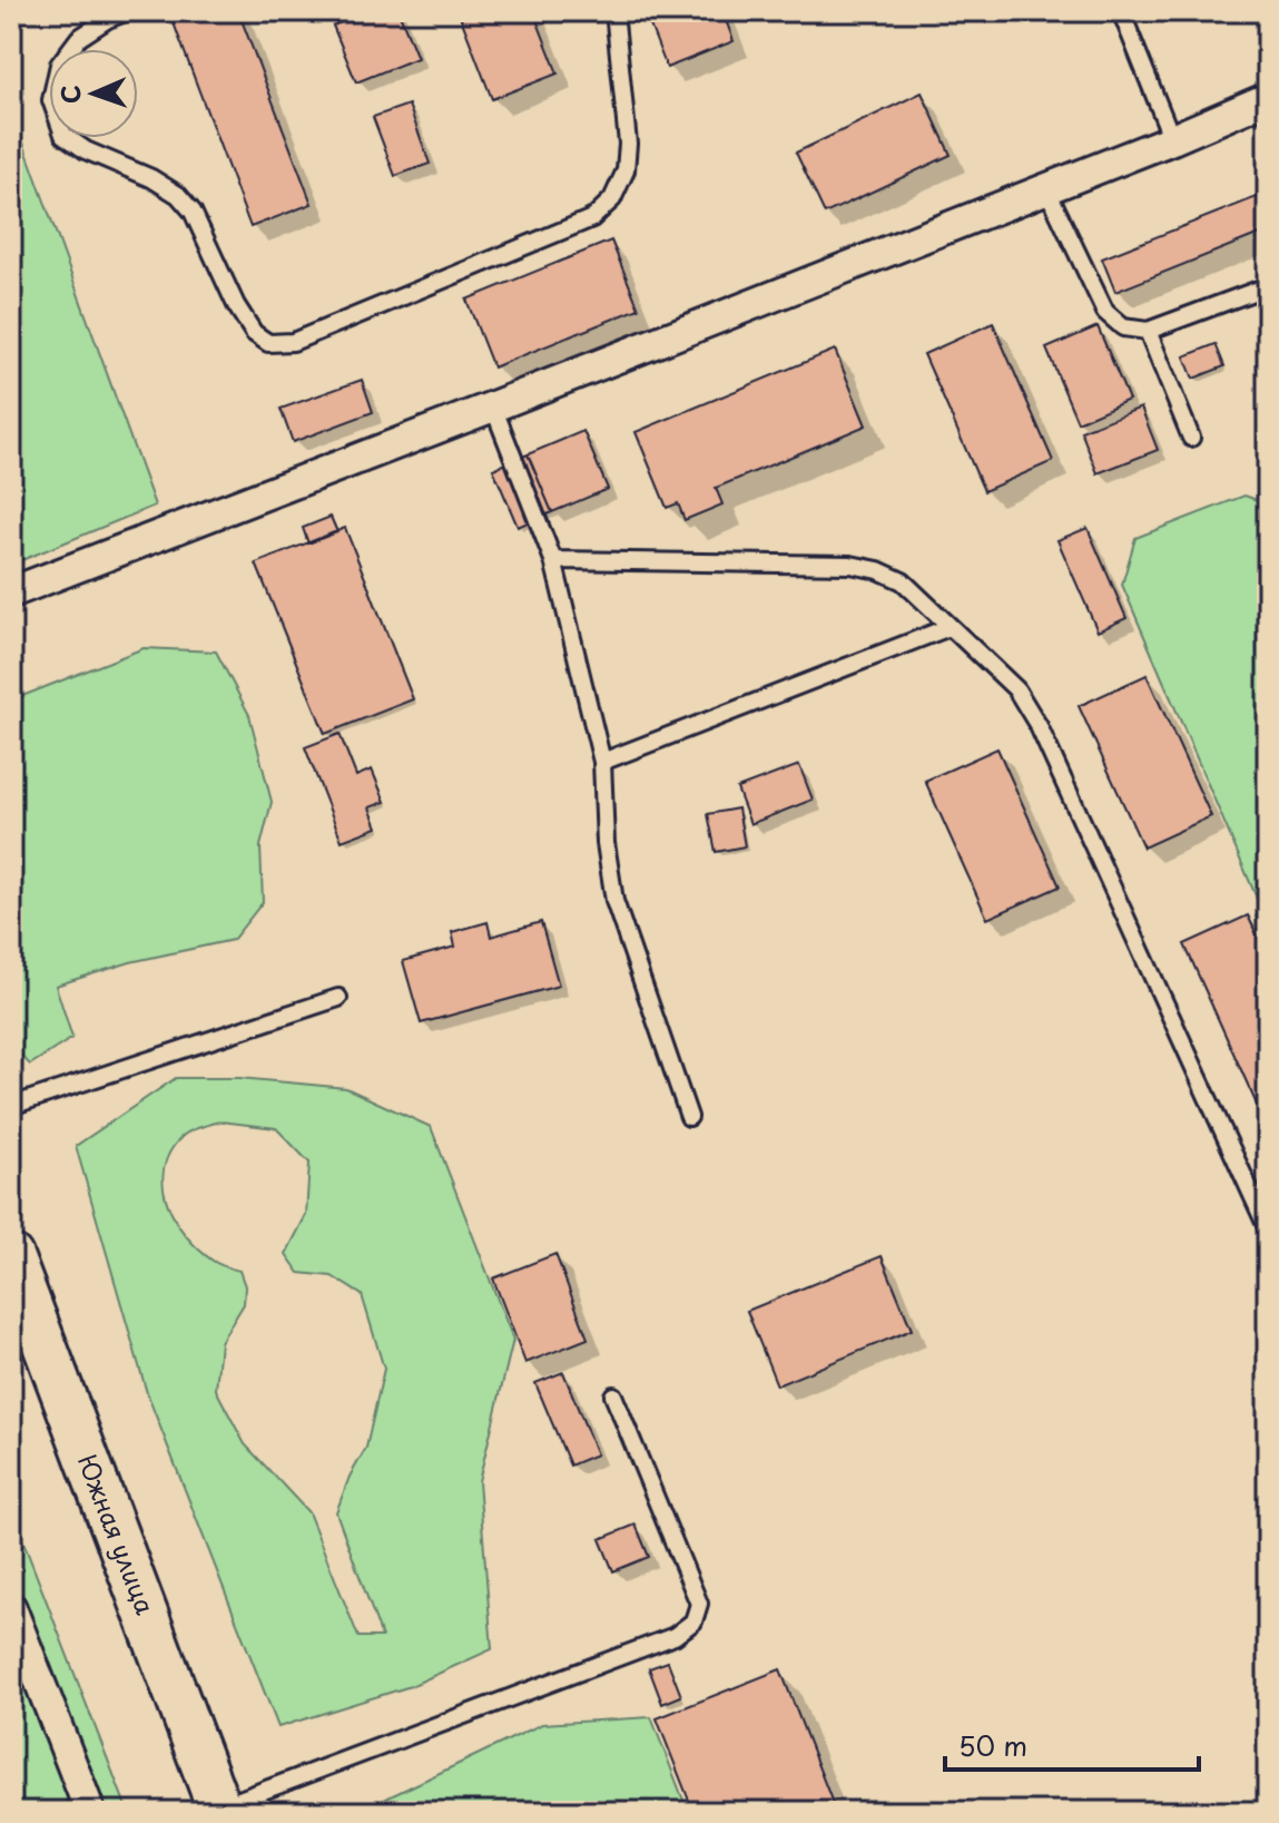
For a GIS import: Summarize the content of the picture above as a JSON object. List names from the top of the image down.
{
  "streets": {
    "main road": ["Южная улица"]
  },
  "scale_bar": "50 m",
  "north": "left"
}
